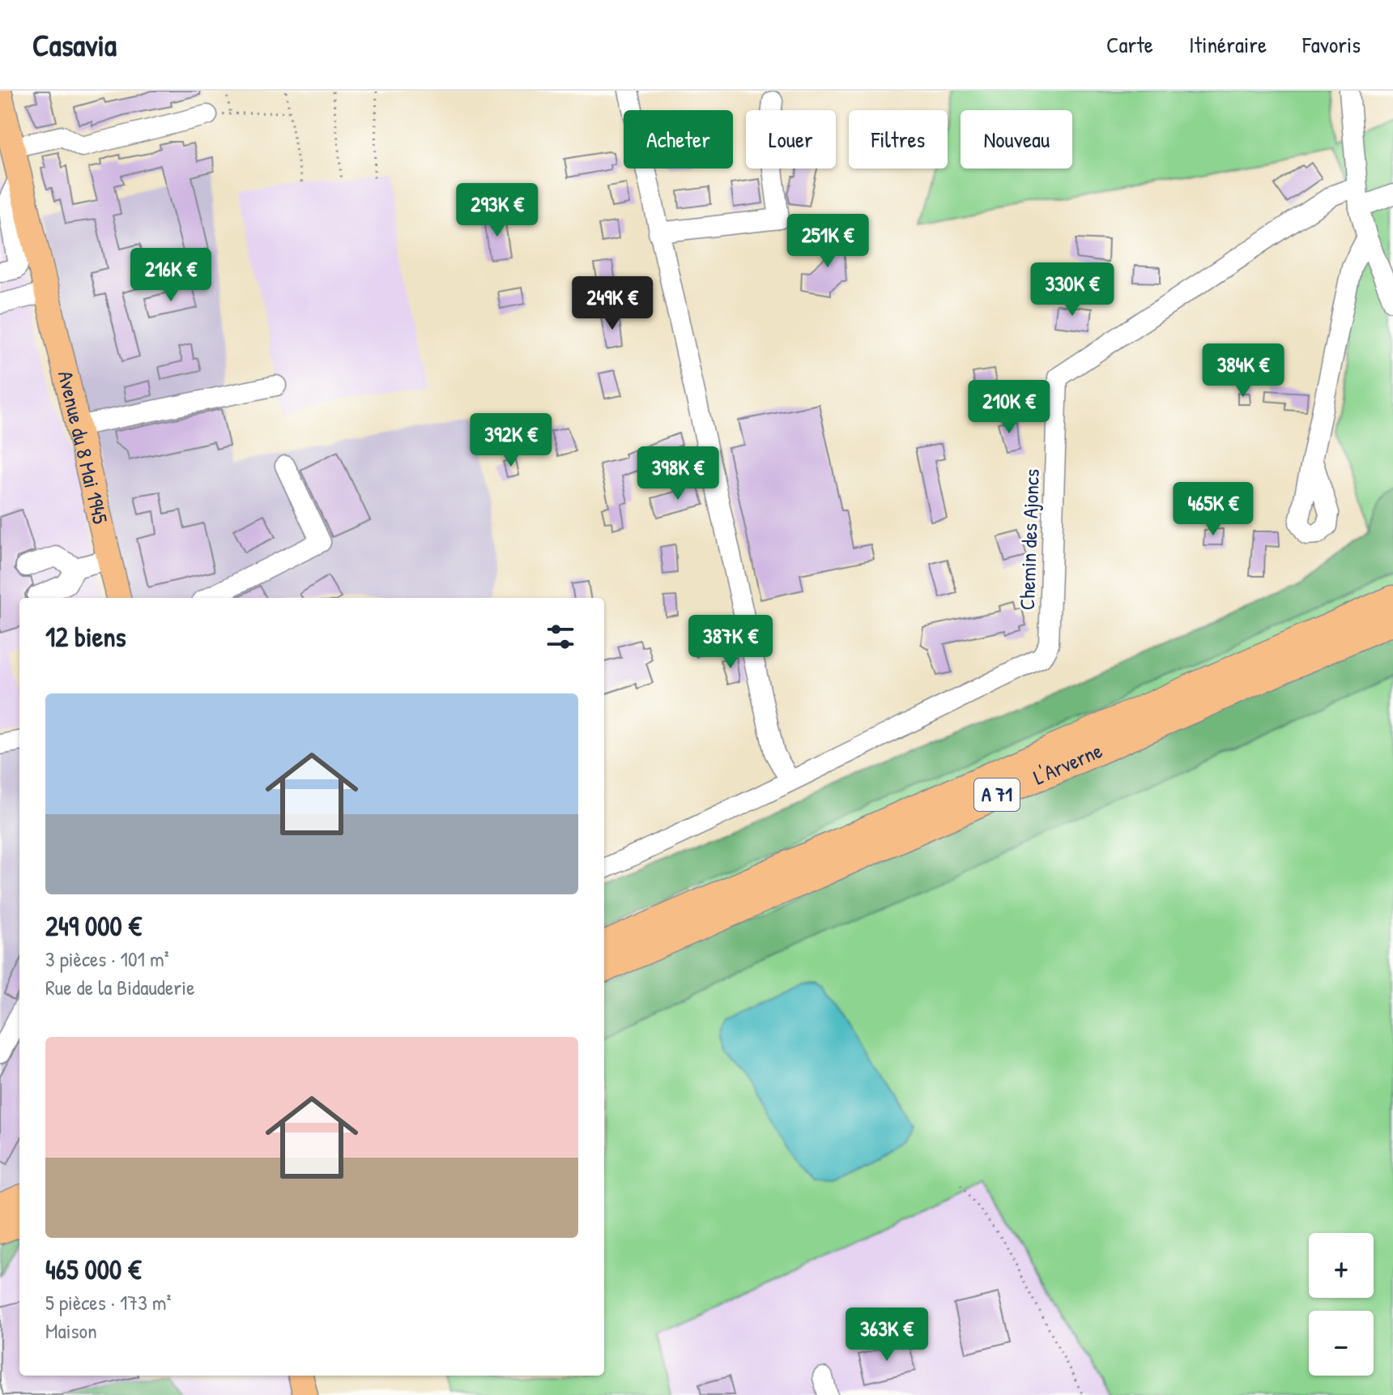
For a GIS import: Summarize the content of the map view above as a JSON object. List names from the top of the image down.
{
  "streets": {
    "highway": ["L'Arverne", "A 71"],
    "main road": ["Avenue du 8 Mai 1945"],
    "street": ["Chemin des Ajoncs"]
  },
  "page": {
    "header": "Casavia",
    "nav": ["Carte", "Itinéraire", "Favoris"],
    "chip": [
      "Acheter",
      "Louer",
      "Filtres",
      "Nouveau"
    ],
    "price": [
      "293K €",
      "251K €",
      "216K €",
      "330K €",
      "249K €",
      "384K €",
      "210K €",
      "392K €",
      "398K €",
      "465K €",
      "387K €",
      "363K €"
    ],
    "heading": "12 biens",
    "list": [
      {
        "name": "249 000 €",
        "note": "3 pièces · 101 m² · Rue de la Bidauderie"
      },
      {
        "name": "465 000 €",
        "note": "5 pièces · 173 m² · Maison"
      }
    ],
    "map_buttons": ["+", "−"]
  }
}
